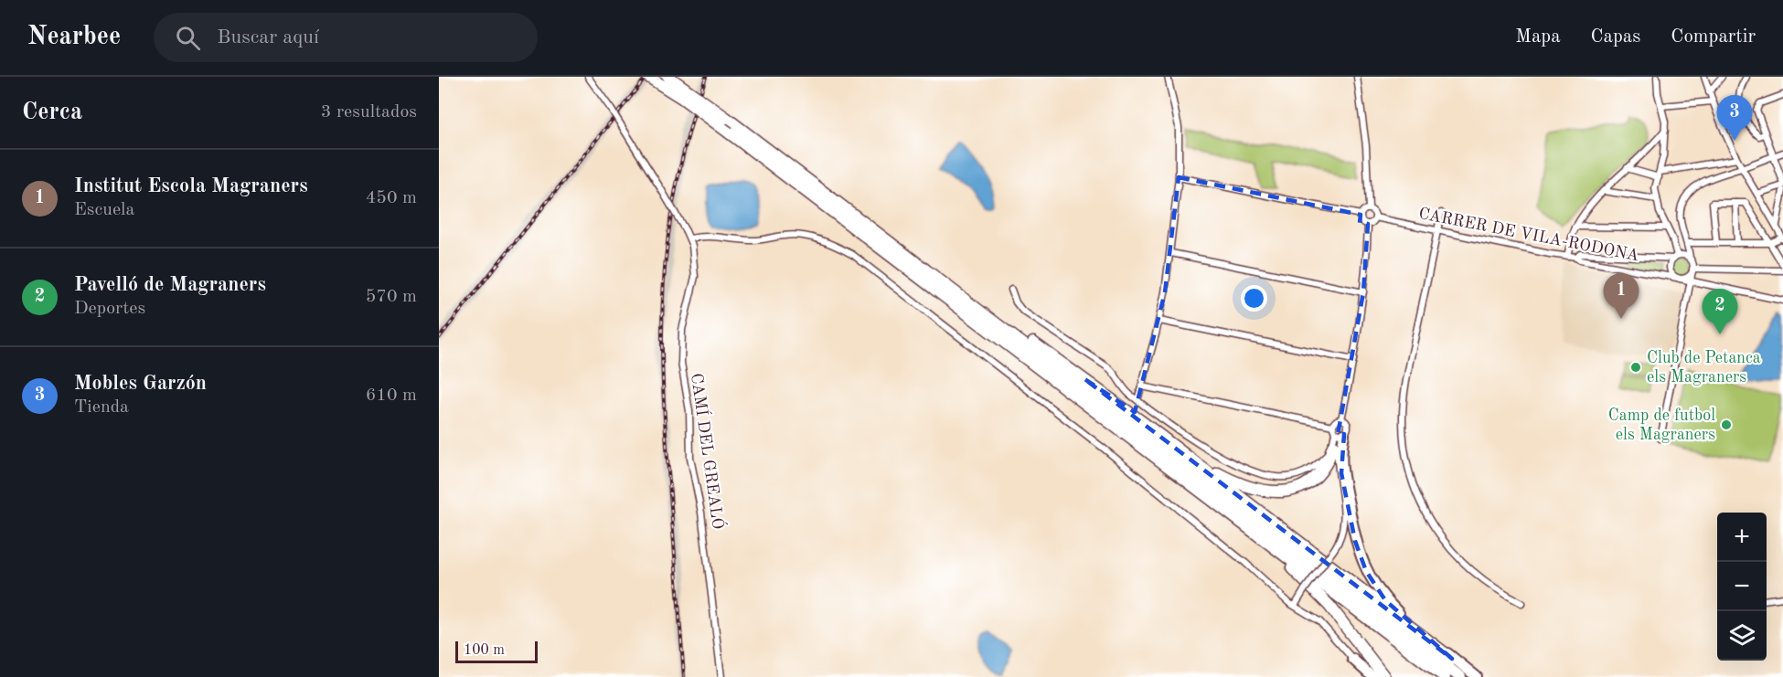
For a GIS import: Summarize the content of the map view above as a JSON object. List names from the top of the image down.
{
  "streets": {
    "street": ["CARRER DE VILA-RODONA", "CAMÍ DEL GREALÓ"]
  },
  "places": ["Club de Petanca els Magraners", "Camp de futbol els Magraners"],
  "scale_bar": "100 m",
  "page": {
    "header": "Nearbee",
    "search": "Buscar aquí",
    "nav": ["Mapa", "Capas", "Compartir"],
    "heading": ["Cerca", "3 resultados"],
    "pins": ["3", "1", "2"],
    "list": [
      {
        "mark": "1",
        "name": "Institut Escola Magraners",
        "note": "Escuela",
        "value": "450 m"
      },
      {
        "mark": "2",
        "name": "Pavelló de Magraners",
        "note": "Deportes",
        "value": "570 m"
      },
      {
        "mark": "3",
        "name": "Mobles Garzón",
        "note": "Tienda",
        "value": "610 m"
      }
    ],
    "map_buttons": ["+", "−"],
    "scale": "100 m"
  }
}
